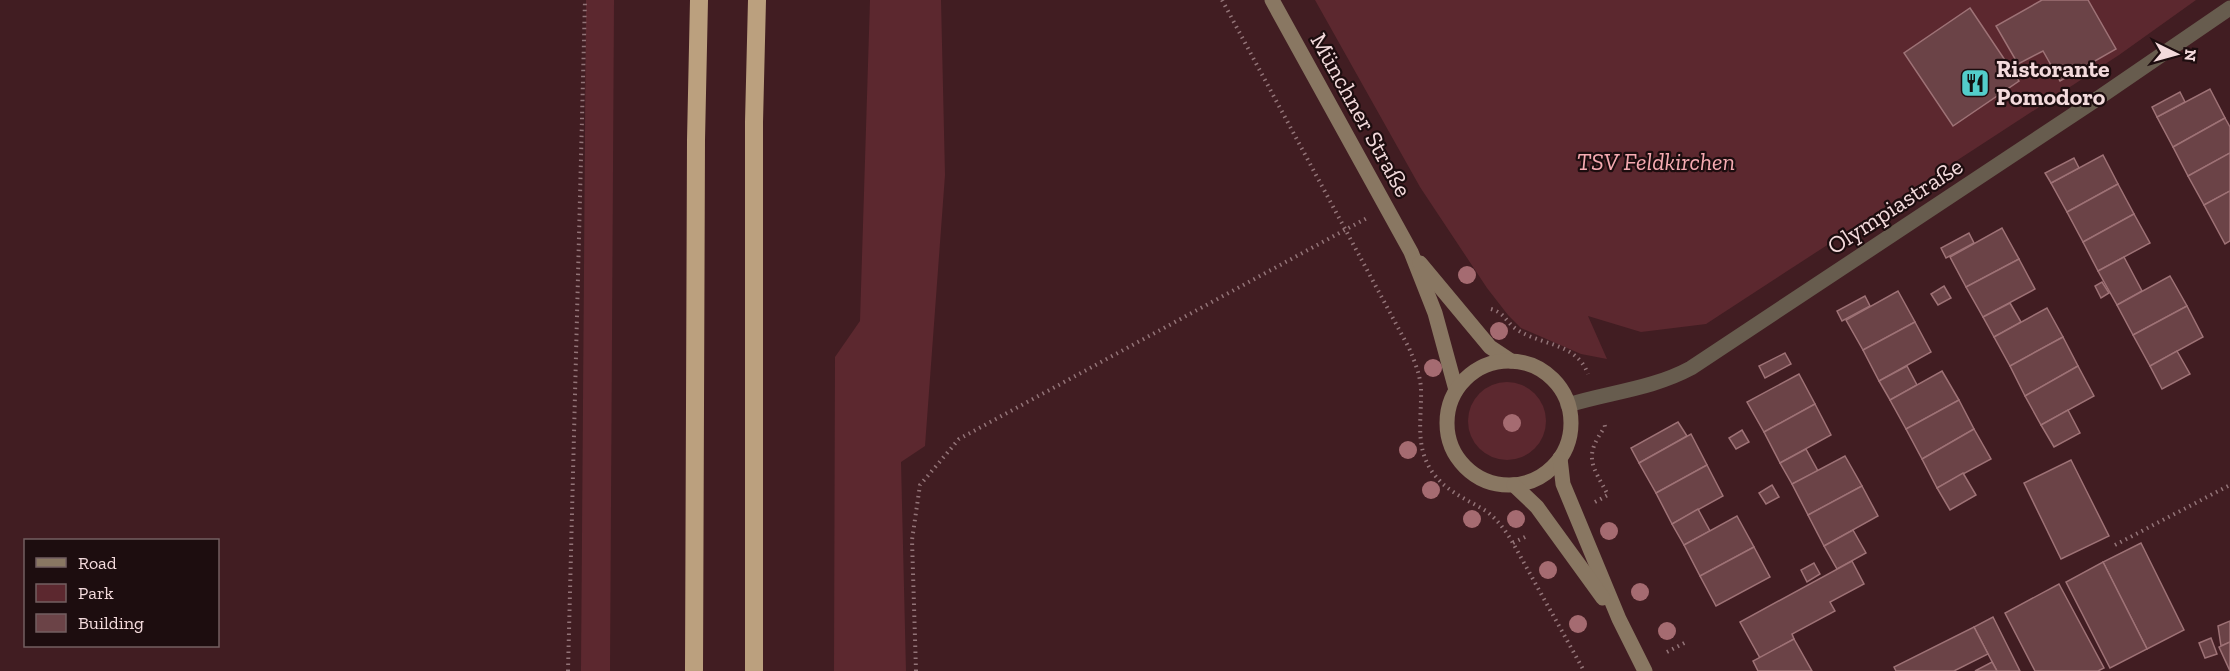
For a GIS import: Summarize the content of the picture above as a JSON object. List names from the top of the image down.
{
  "streets": {
    "street": ["Münchner Straße", "Olympiastraße"]
  },
  "crossings": [
    ["Münchner Straße", "Olympiastraße"]
  ],
  "parks": ["TSV Feldkirchen"],
  "places": {
    "restaurant": ["Ristorante Pomodoro"]
  },
  "legend": ["Road", "Park", "Building"],
  "north": "right"
}
